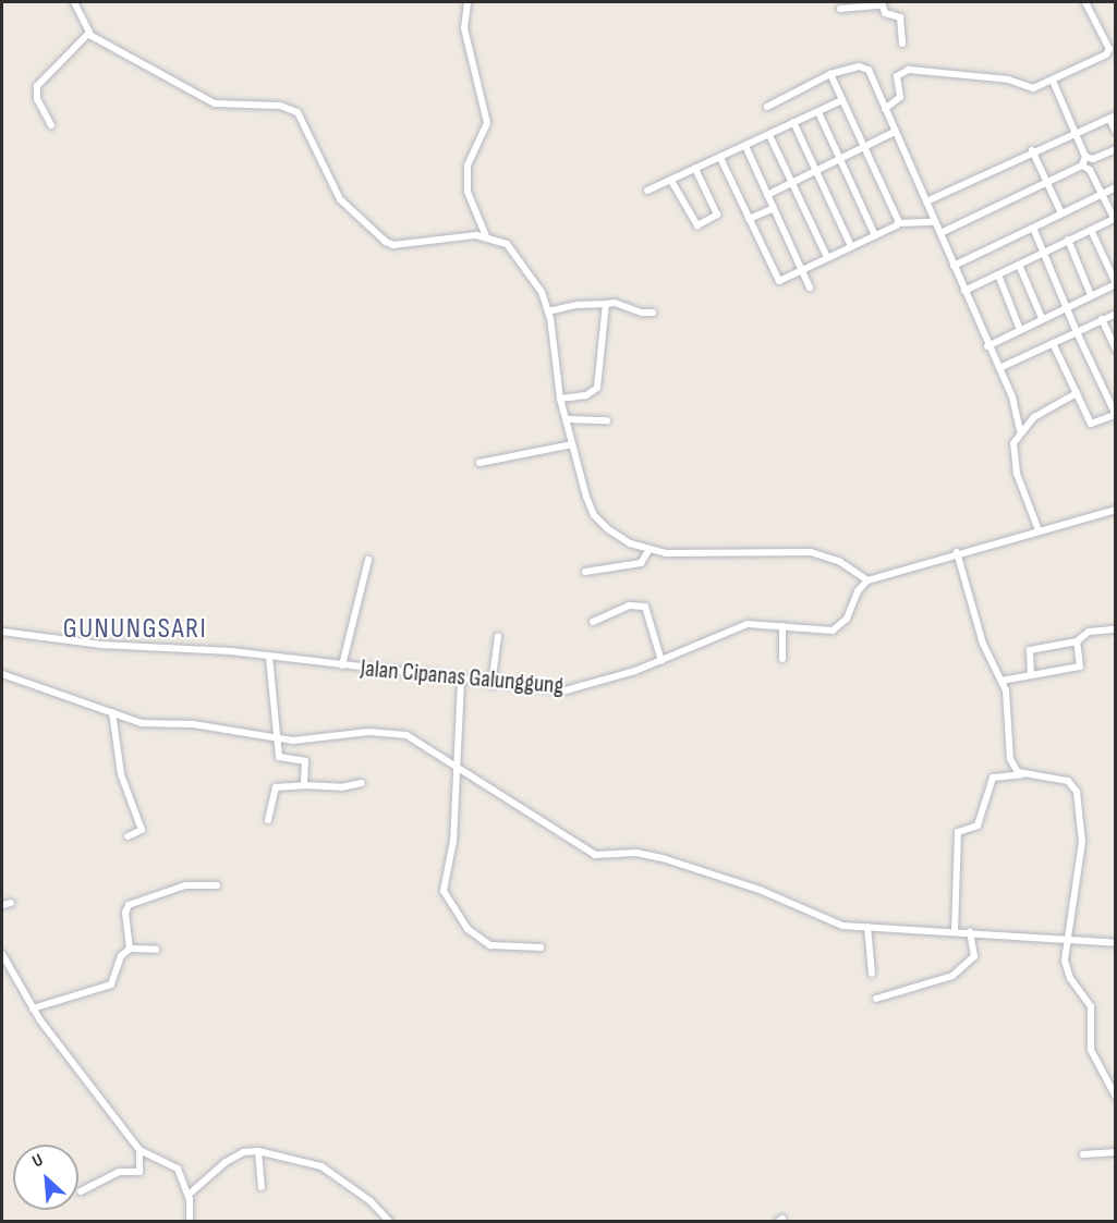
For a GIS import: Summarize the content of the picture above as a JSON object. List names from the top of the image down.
{
  "streets": {
    "street": ["Jalan Cipanas Galunggung"]
  },
  "districts": ["GUNUNGSARI"],
  "north": "top left"
}
